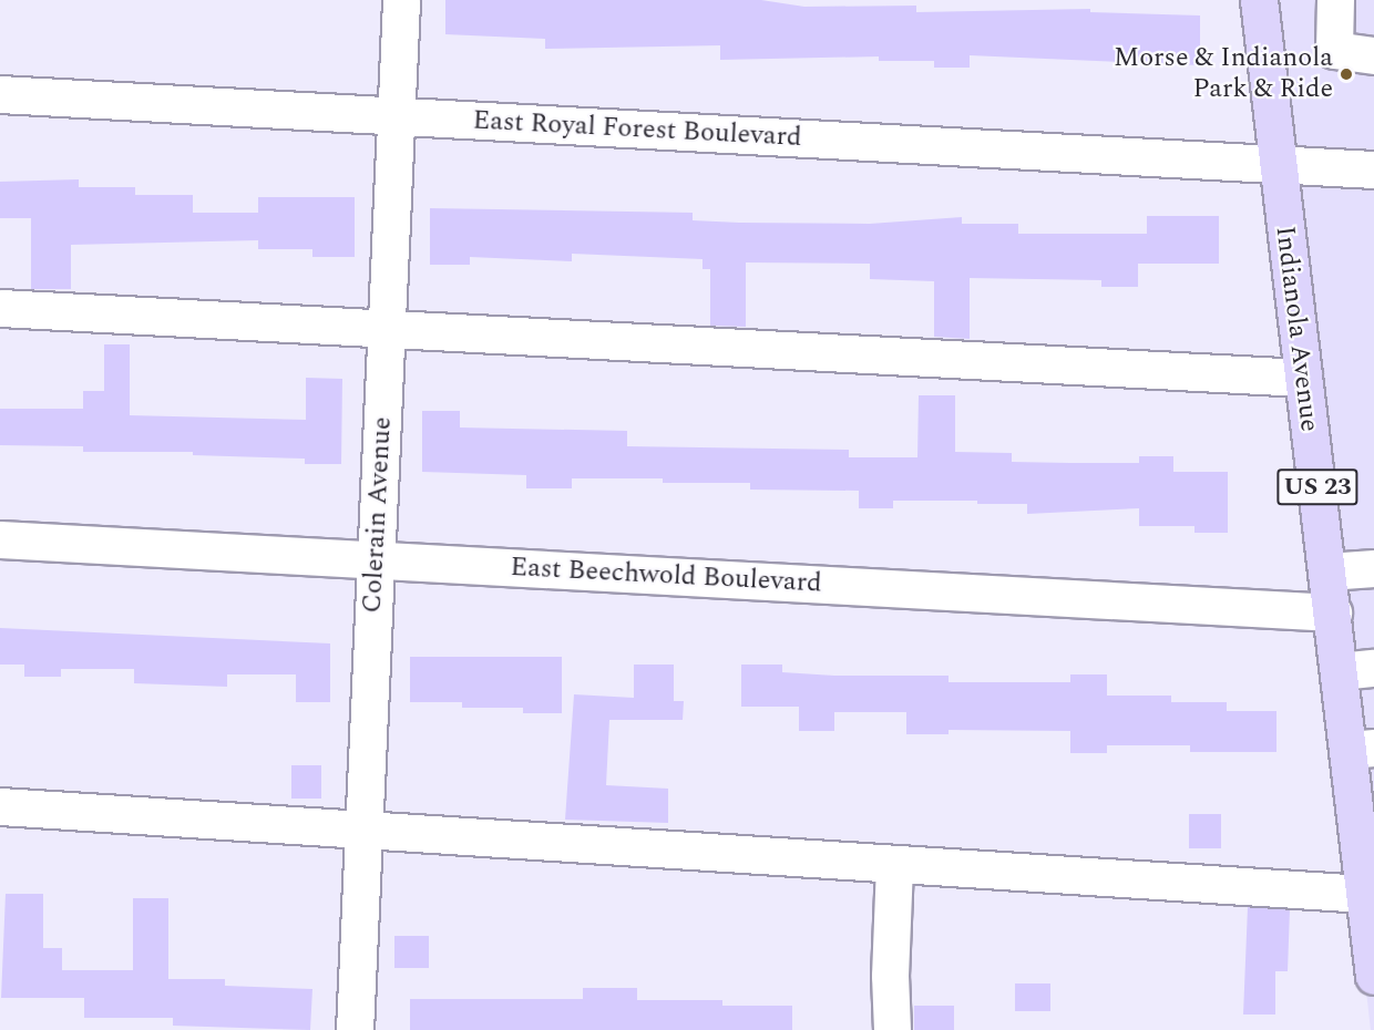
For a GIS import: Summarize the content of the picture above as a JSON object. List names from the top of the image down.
{
  "streets": {
    "main road": ["Indianola Avenue", "US 23"],
    "street": ["East Royal Forest Boulevard", "Colerain Avenue", "East Beechwold Boulevard"]
  },
  "crossings": [
    ["East Royal Forest Boulevard", "Indianola Avenue"],
    ["East Royal Forest Boulevard", "Colerain Avenue"],
    ["Indianola Avenue", "East Beechwold Boulevard"],
    ["Colerain Avenue", "East Beechwold Boulevard"]
  ],
  "places": ["Morse & Indianola Park & Ride"]
}
